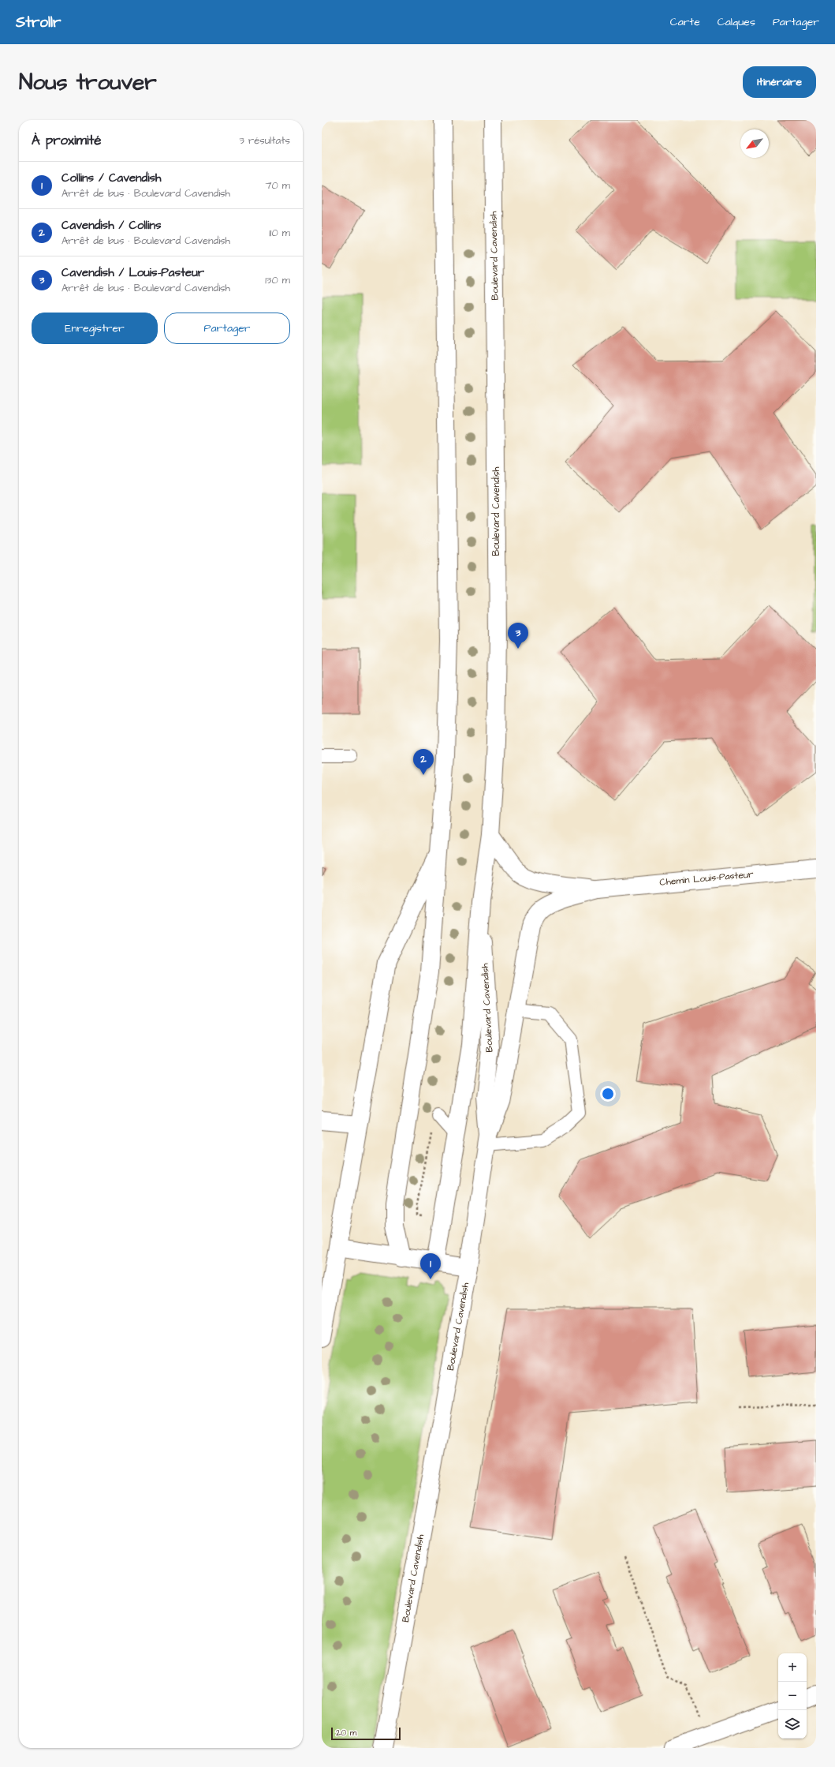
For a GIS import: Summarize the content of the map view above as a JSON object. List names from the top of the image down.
{
  "streets": {
    "main road": ["Boulevard Cavendish", "Chemin Louis-Pasteur"]
  },
  "scale_bar": "20 m",
  "north": "bottom left",
  "page": {
    "header": "Strollr",
    "nav": ["Carte", "Calques", "Partager"],
    "buttons": [
      "Itinéraire",
      ["Enregistrer", "Partager"]
    ],
    "title": "Nous trouver",
    "heading": ["À proximité", "3 résultats"],
    "list": [
      {
        "mark": "1",
        "name": "Collins / Cavendish",
        "note": "Arrêt de bus · Boulevard Cavendish",
        "value": "70 m"
      },
      {
        "mark": "2",
        "name": "Cavendish / Collins",
        "note": "Arrêt de bus · Boulevard Cavendish",
        "value": "110 m"
      },
      {
        "mark": "3",
        "name": "Cavendish / Louis-Pasteur",
        "note": "Arrêt de bus · Boulevard Cavendish",
        "value": "130 m"
      }
    ],
    "pins": ["3", "2", "1"],
    "map_buttons": ["+", "−"],
    "scale": "20 m"
  }
}
